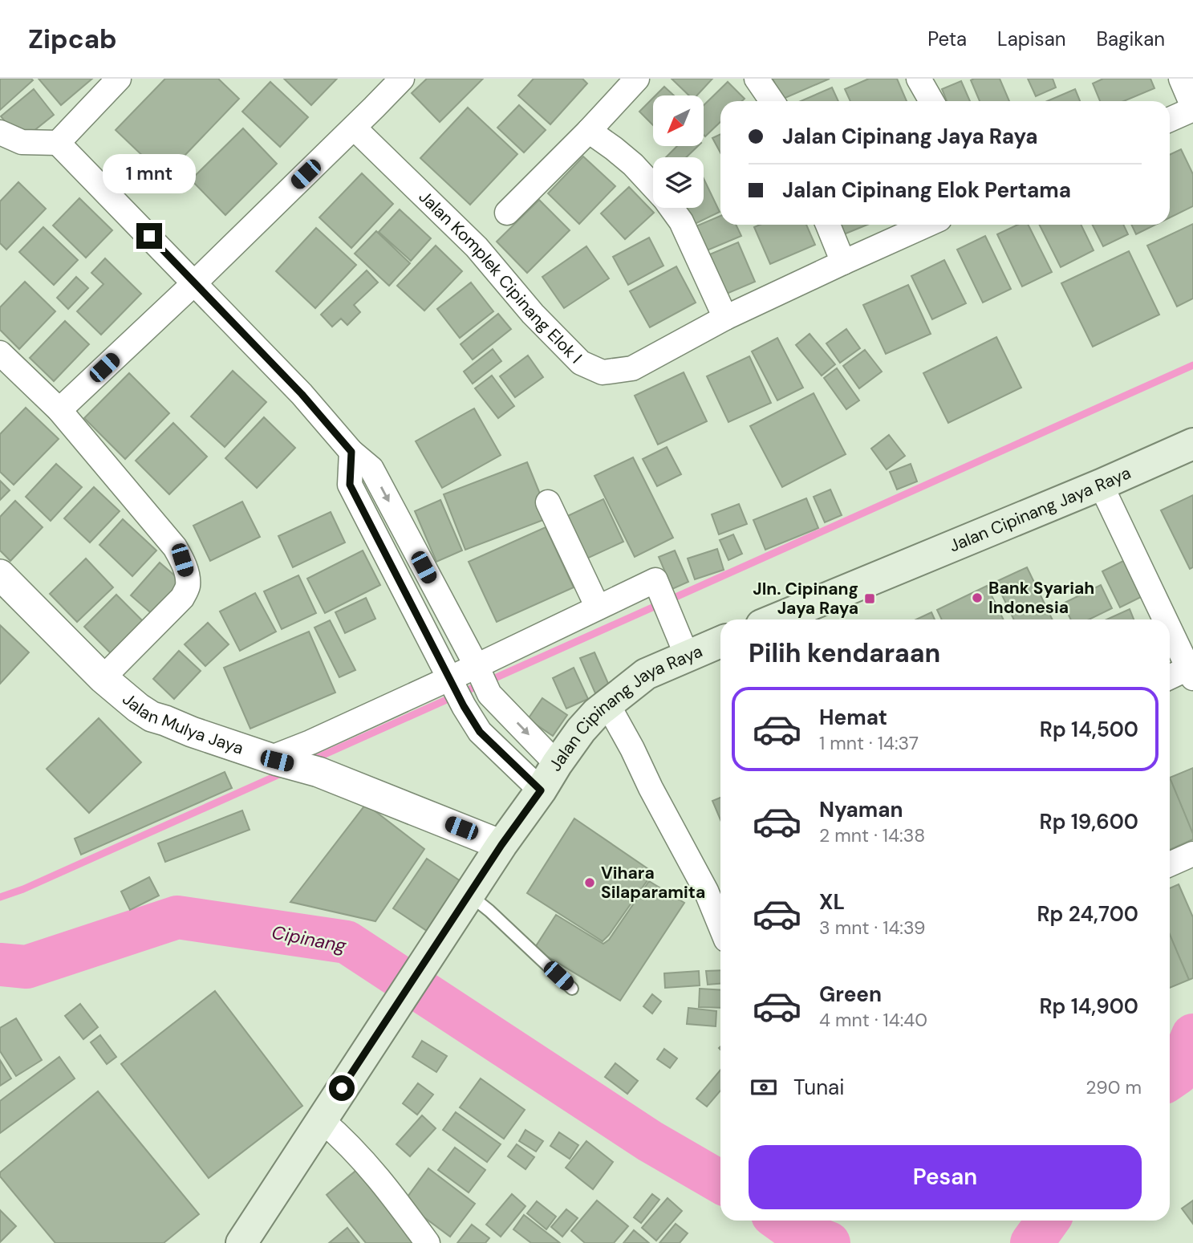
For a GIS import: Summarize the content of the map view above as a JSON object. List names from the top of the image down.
{
  "streets": {
    "main road": ["Jalan Cipinang Jaya Raya"],
    "street": ["Jalan Komplek Cipinang Elok I", "Jalan Mulya Jaya"]
  },
  "crossings": [
    ["Jalan Cipinang Jaya Raya", "Jalan Mulya Jaya"]
  ],
  "water": ["Cipinang"],
  "places": {
    "other": ["Bank Syariah Indonesia", "Vihara Silaparamita"],
    "transit": ["Jln. Cipinang Jaya Raya"]
  },
  "north": "bottom left",
  "page": {
    "header": "Zipcab",
    "nav": ["Peta", "Lapisan", "Bagikan"],
    "banner": ["Jalan Cipinang Jaya Raya", "Jalan Cipinang Elok Pertama"],
    "bubble": "1 mnt",
    "heading": "Pilih kendaraan",
    "list": [
      {
        "name": "Hemat",
        "note": "1 mnt · 14:37",
        "value": "Rp 14,500"
      },
      {
        "name": "Nyaman",
        "note": "2 mnt · 14:38",
        "value": "Rp 19,600"
      },
      {
        "name": "XL",
        "note": "3 mnt · 14:39",
        "value": "Rp 24,700"
      },
      {
        "name": "Green",
        "note": "4 mnt · 14:40",
        "value": "Rp 14,900"
      }
    ],
    "pay": ["Tunai", "290 m"],
    "buttons": "Pesan"
  }
}
